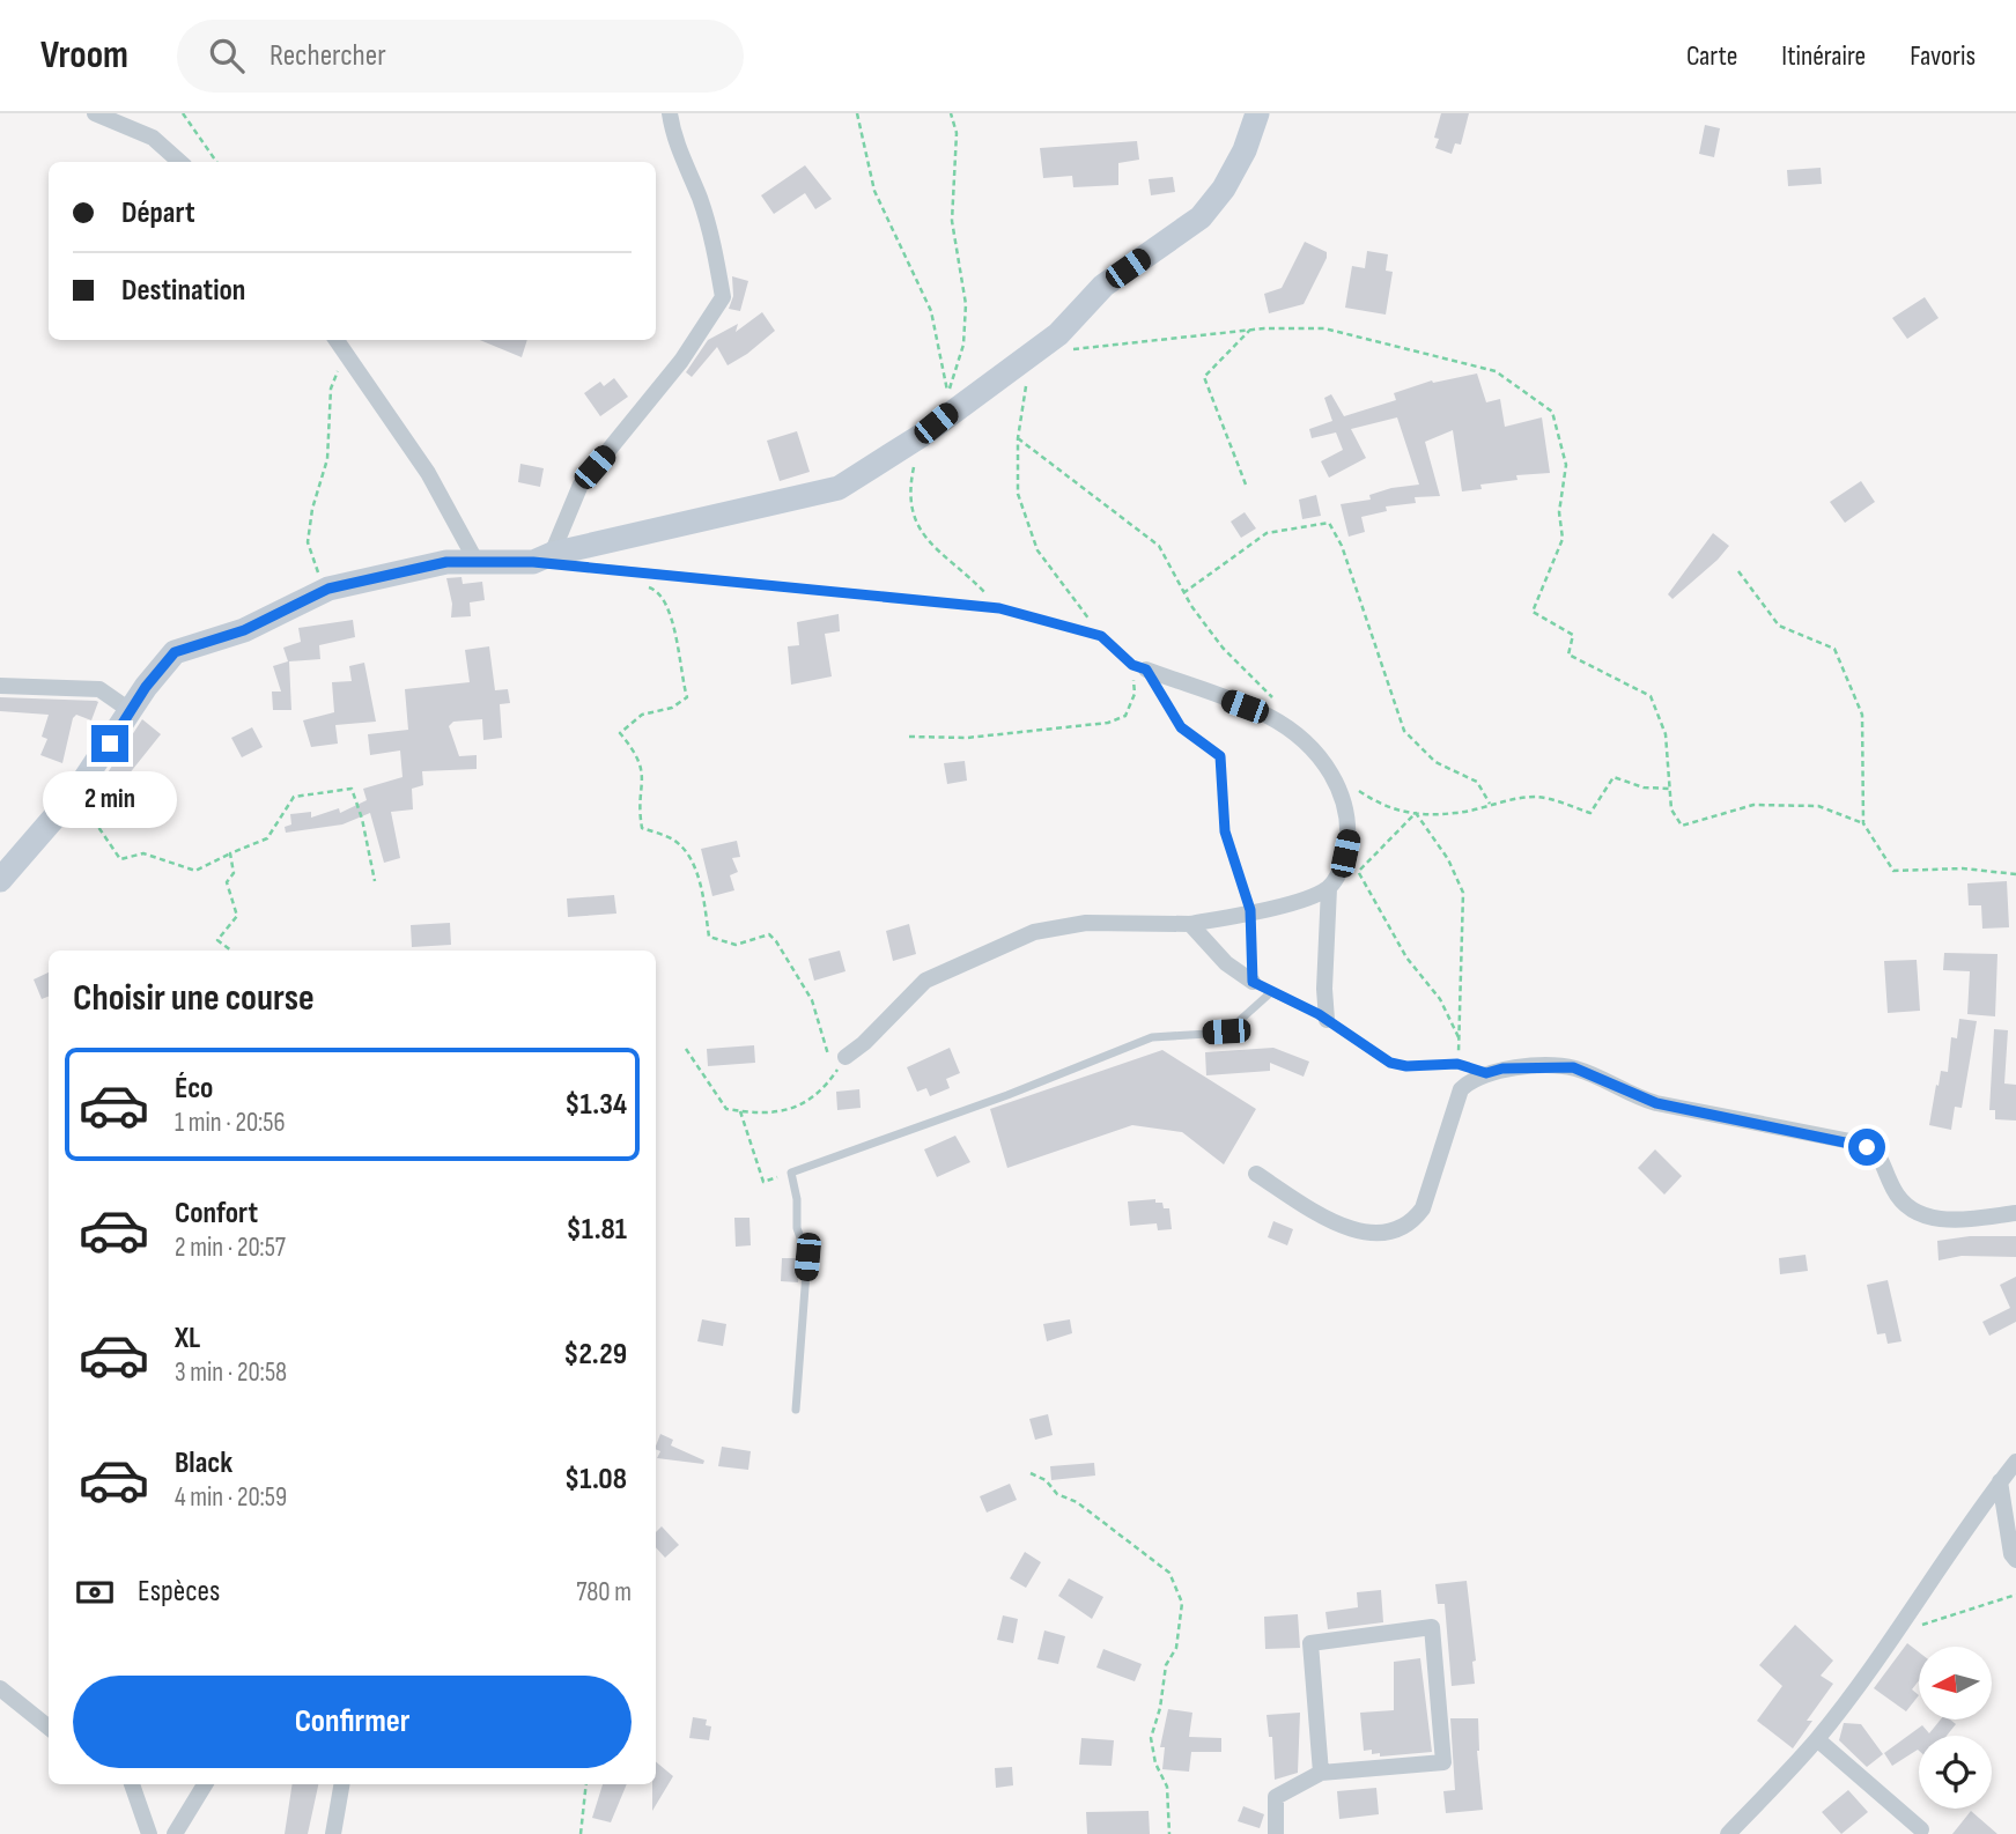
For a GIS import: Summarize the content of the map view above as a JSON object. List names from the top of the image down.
{
  "north": "left",
  "page": {
    "header": "Vroom",
    "search": "Rechercher",
    "nav": ["Carte", "Itinéraire", "Favoris"],
    "banner": ["Départ", "Destination"],
    "bubble": "2 min",
    "heading": "Choisir une course",
    "list": [
      {
        "name": "Éco",
        "note": "1 min · 20:56",
        "value": "$1.34"
      },
      {
        "name": "Confort",
        "note": "2 min · 20:57",
        "value": "$1.81"
      },
      {
        "name": "XL",
        "note": "3 min · 20:58",
        "value": "$2.29"
      },
      {
        "name": "Black",
        "note": "4 min · 20:59",
        "value": "$1.08"
      }
    ],
    "pay": ["Espèces", "780 m"],
    "buttons": "Confirmer"
  }
}
